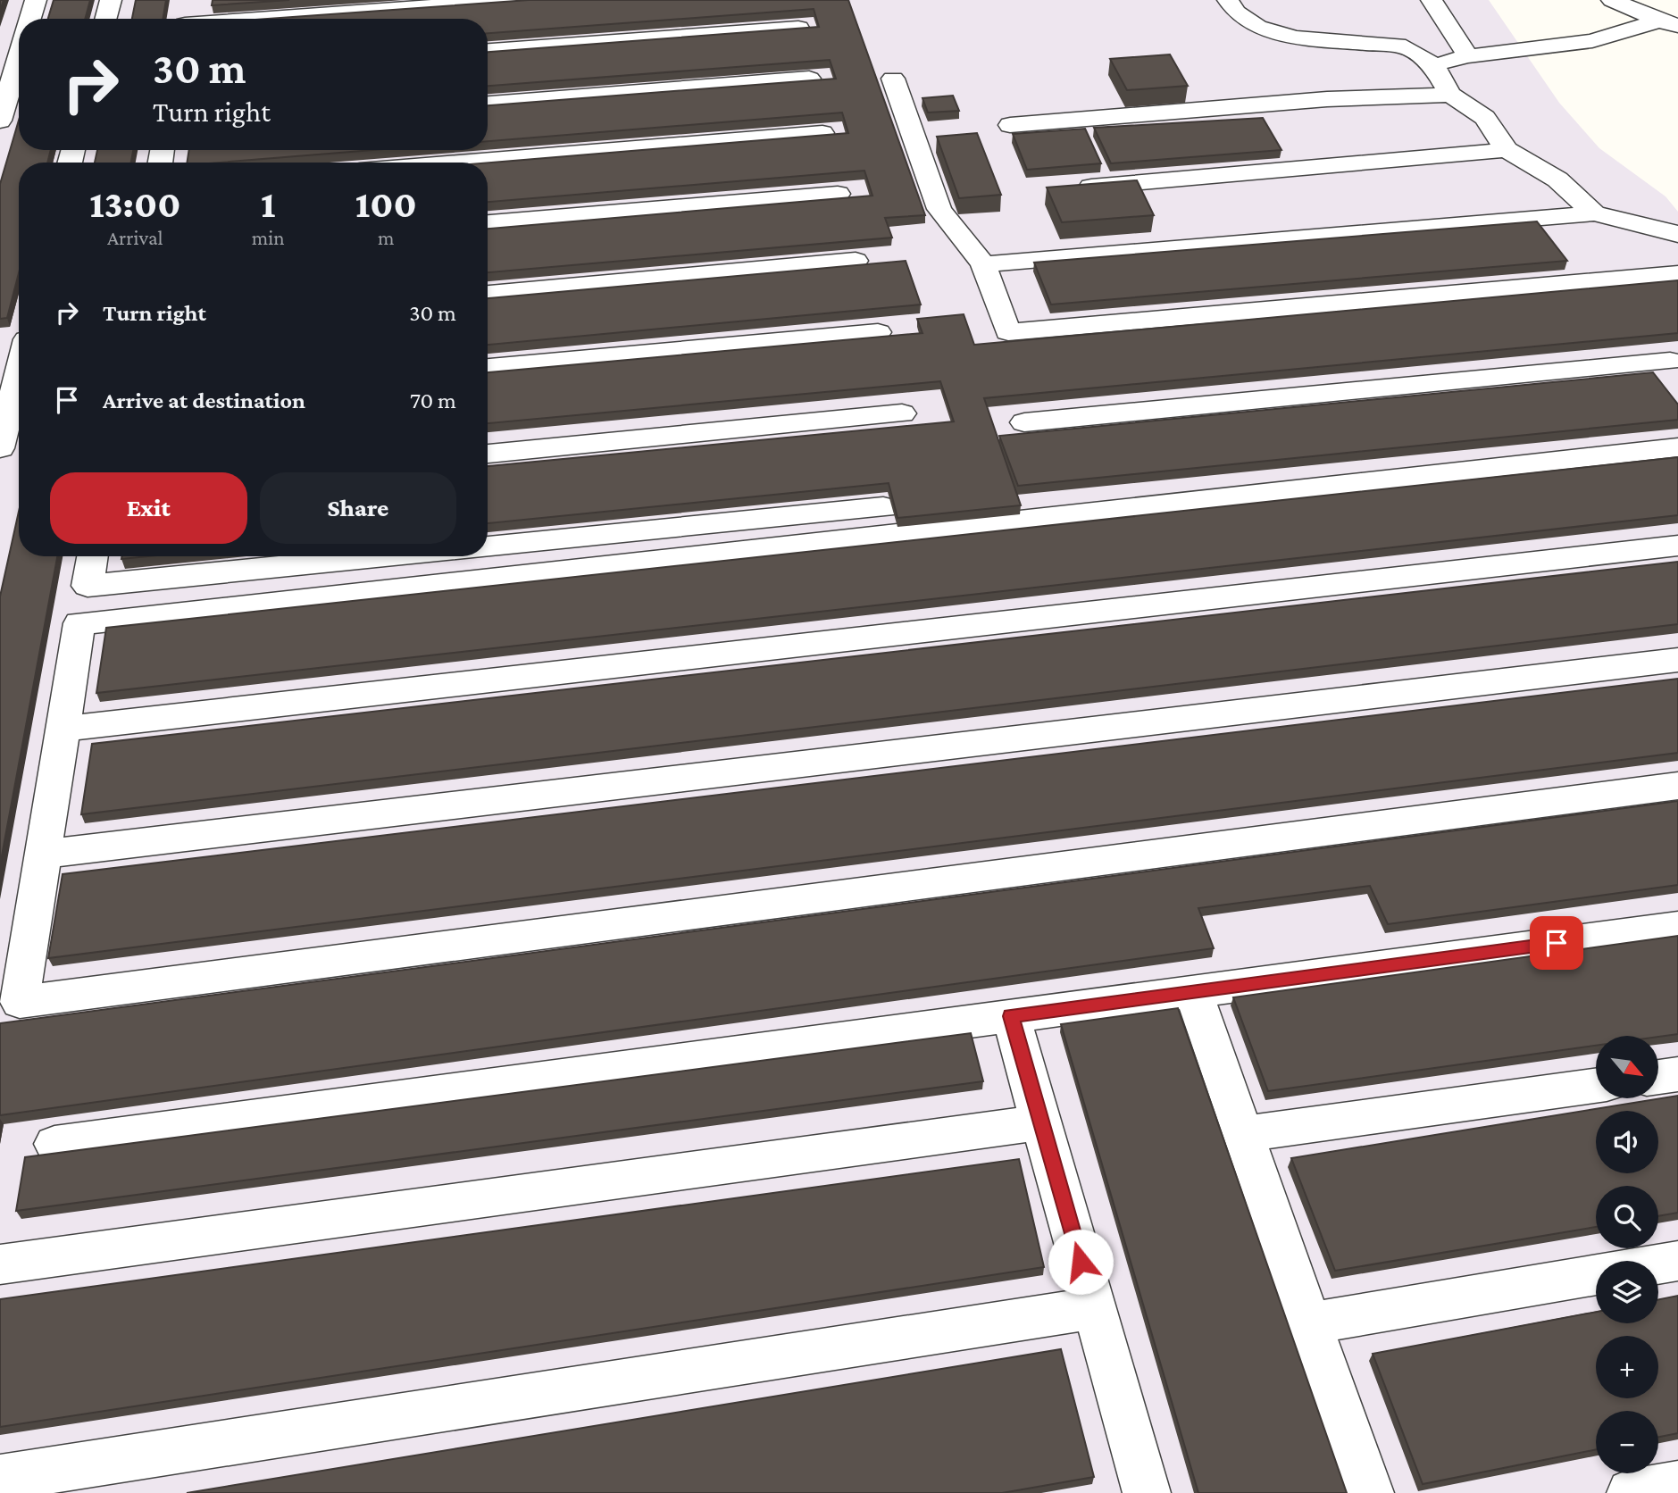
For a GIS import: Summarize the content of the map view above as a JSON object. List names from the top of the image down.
{
  "north": "bottom right",
  "page": {
    "turn": ["30 m", "Turn right"],
    "eta": [
      "13:00",
      "Arrival",
      "1",
      "min",
      "100",
      "m"
    ],
    "list": [
      {
        "name": "Turn right",
        "value": "30 m"
      },
      {
        "name": "Arrive at destination",
        "value": "70 m"
      }
    ],
    "buttons": ["Exit", "Share"],
    "map_buttons": ["+", "−"]
  }
}
